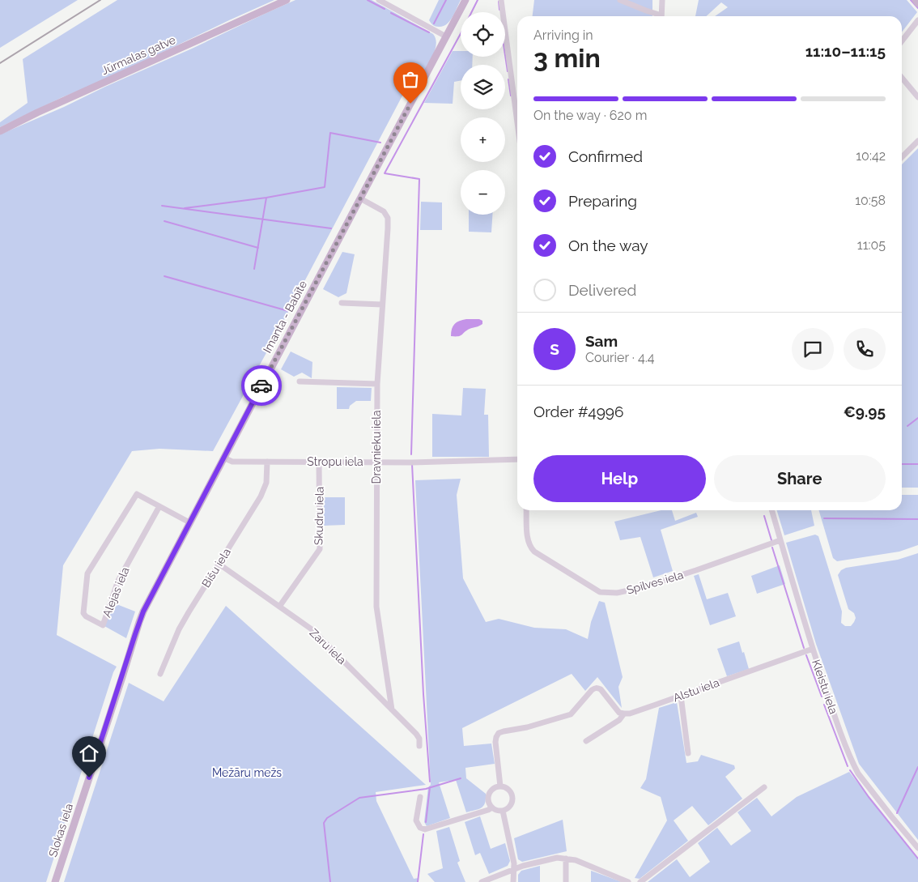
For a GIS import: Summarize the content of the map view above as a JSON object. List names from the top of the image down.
{
  "streets": {
    "main road": ["Jūrmalas gatve", "Imanta - Babīte", "Slokas iela"],
    "street": [
      "Dravnieku iela",
      "Stropu iela",
      "Skudru iela",
      "Bišu iela",
      "Spilves iela",
      "Alejas iela",
      "Zaru iela",
      "Kleistu iela",
      "Alstu iela"
    ]
  },
  "crossings": [
    ["Imanta - Babīte", "Dravnieku iela"],
    ["Imanta - Babīte", "Stropu iela"],
    ["Imanta - Babīte", "Slokas iela"],
    ["Dravnieku iela", "Stropu iela"],
    ["Dravnieku iela", "Zaru iela"],
    ["Stropu iela", "Skudru iela"],
    ["Stropu iela", "Bišu iela"],
    ["Skudru iela", "Zaru iela"],
    ["Bišu iela", "Zaru iela"],
    ["Spilves iela", "Kleistu iela"],
    ["Kleistu iela", "Alstu iela"]
  ],
  "parks": ["Mežāru mežs"],
  "page": {
    "map_buttons": ["+", "−"],
    "heading": ["3 min", "Arriving in", "11:10–11:15"],
    "panel": [
      "Sam",
      "Courier · 4.4",
      "Order #4996",
      "€9.95"
    ],
    "bar": "On the way · 620 m",
    "list": [
      ["Confirmed", "10:42"],
      ["Preparing", "10:58"],
      ["On the way", "11:05"],
      "Delivered"
    ],
    "round": "S",
    "buttons": ["Help", "Share"]
  }
}
